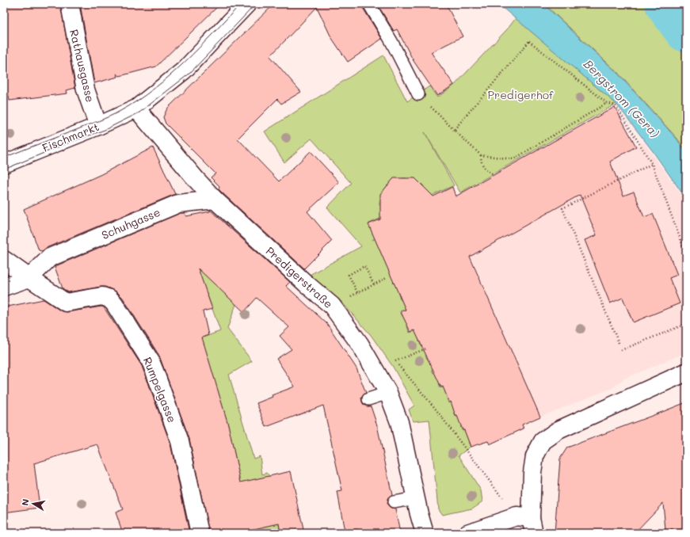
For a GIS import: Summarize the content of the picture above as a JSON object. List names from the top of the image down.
{
  "streets": {
    "street": [
      "Rathausgasse",
      "Fischmarkt",
      "Schuhgasse",
      "Predigerstraße",
      "Rumpelgasse"
    ]
  },
  "crossings": [
    ["Rathausgasse", "Fischmarkt"],
    ["Fischmarkt", "Predigerstraße"],
    ["Schuhgasse", "Predigerstraße"],
    ["Schuhgasse", "Rumpelgasse"]
  ],
  "water": ["Bergstrom (Gera)"],
  "parks": ["Predigerhof"],
  "north": "left"
}
